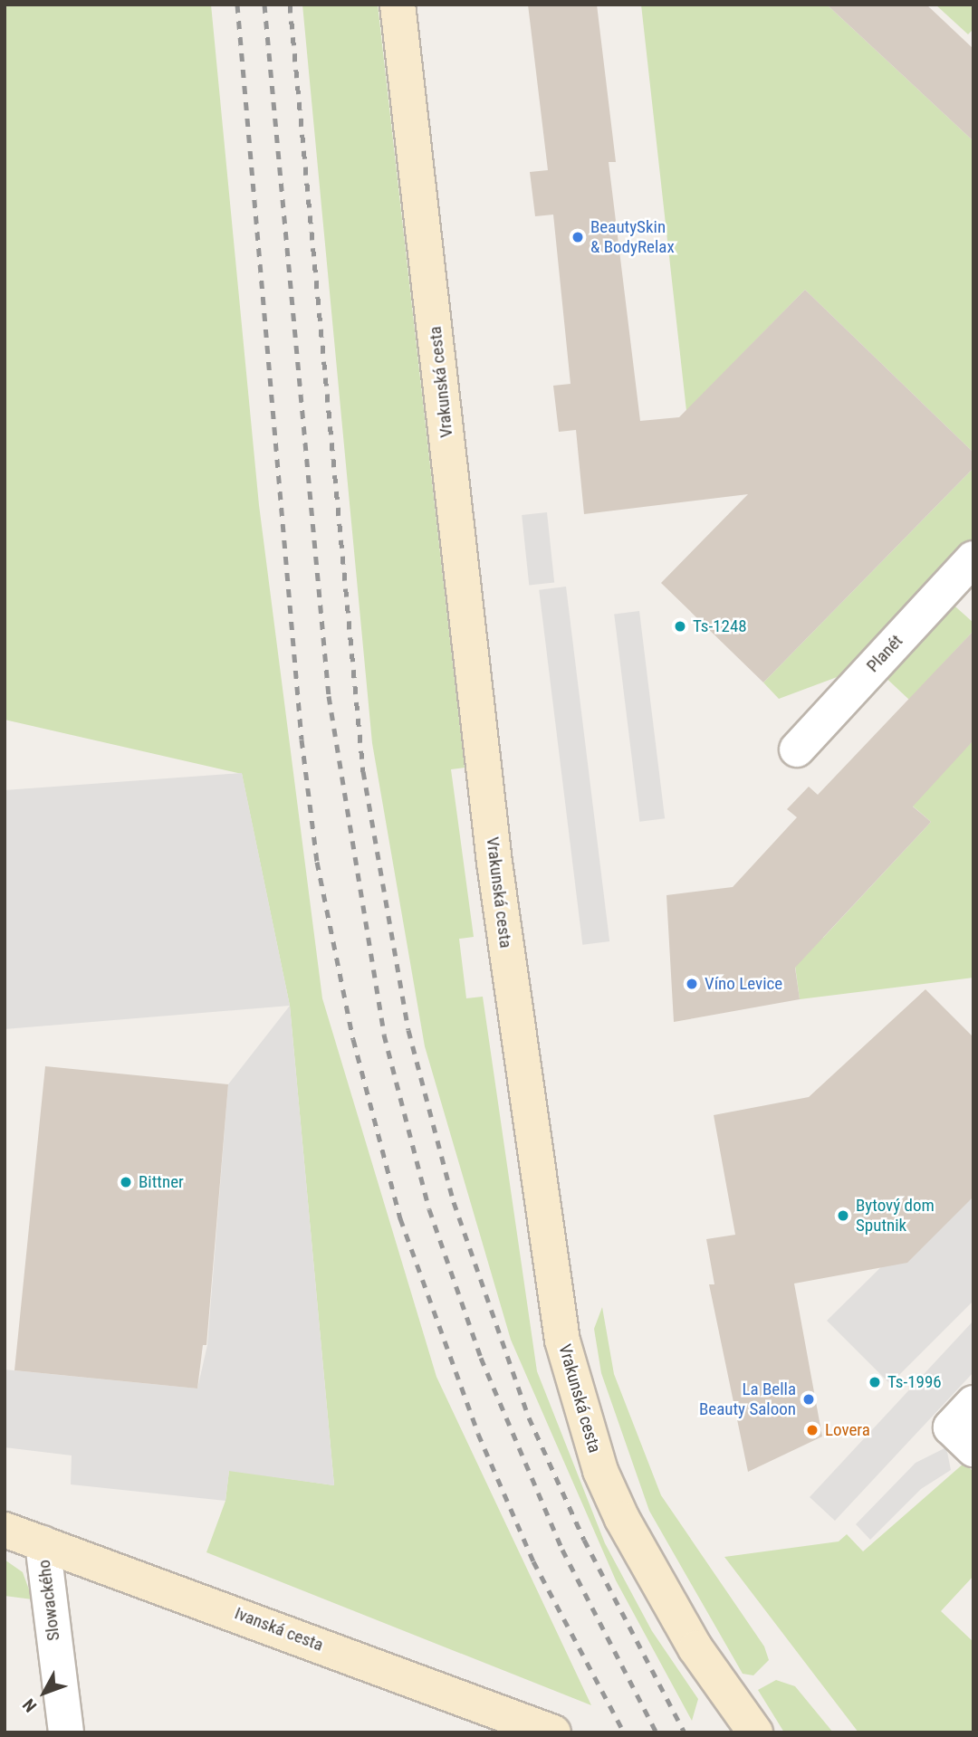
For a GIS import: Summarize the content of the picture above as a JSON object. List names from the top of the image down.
{
  "streets": {
    "main road": ["Vrakunská cesta", "Ivanská cesta"],
    "street": ["Planét", "Slowackého"]
  },
  "crossings": [
    ["Slowackého", "Ivanská cesta"]
  ],
  "places": [
    "BeautySkin & BodyRelax",
    "Ts-1248",
    "Víno Levice",
    "Bittner",
    "Bytový dom Sputnik",
    "Ts-1996",
    "La Bella Beauty Saloon",
    "Lovera"
  ],
  "north": "bottom left"
}
